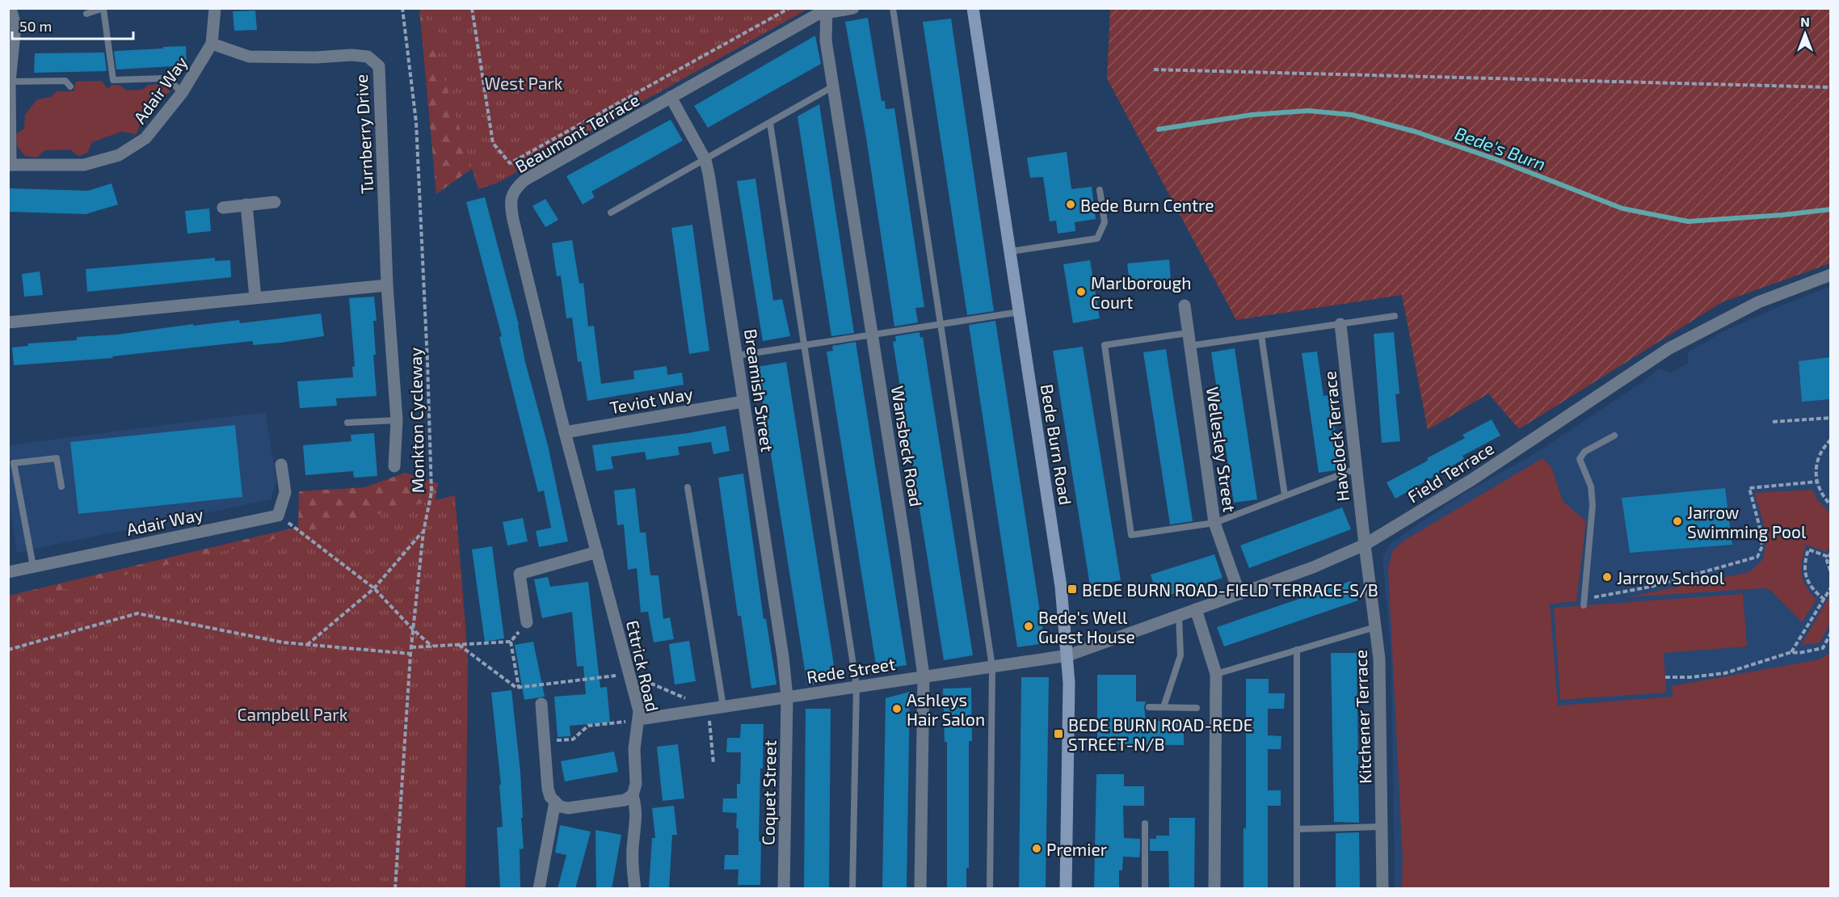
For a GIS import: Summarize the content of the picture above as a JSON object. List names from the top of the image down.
{
  "streets": {
    "main road": ["Bede Burn Road"],
    "street": [
      "Adair Way",
      "Beaumont Terrace",
      "Turnberry Drive",
      "Breamish Street",
      "Teviot Way",
      "Havelock Terrace",
      "Wansbeck Road",
      "Wellesley Street",
      "Field Terrace",
      "Ettrick Road",
      "Rede Street",
      "Kitchener Terrace",
      "Coquet Street"
    ],
    "path": ["Monkton Cycleway"]
  },
  "crossings": [
    ["Adair Way", "Turnberry Drive"],
    ["Beaumont Terrace", "Breamish Street"],
    ["Beaumont Terrace", "Teviot Way"],
    ["Beaumont Terrace", "Wansbeck Road"],
    ["Beaumont Terrace", "Ettrick Road"],
    ["Breamish Street", "Teviot Way"],
    ["Breamish Street", "Rede Street"],
    ["Breamish Street", "Coquet Street"],
    ["Teviot Way", "Ettrick Road"],
    ["Havelock Terrace", "Field Terrace"],
    ["Havelock Terrace", "Kitchener Terrace"],
    ["Bede Burn Road", "Field Terrace"],
    ["Bede Burn Road", "Rede Street"],
    ["Wansbeck Road", "Rede Street"],
    ["Wellesley Street", "Field Terrace"],
    ["Field Terrace", "Rede Street"],
    ["Field Terrace", "Kitchener Terrace"],
    ["Ettrick Road", "Rede Street"],
    ["Rede Street", "Coquet Street"]
  ],
  "water": ["Bede's Burn"],
  "parks": ["West Park", "Campbell Park"],
  "places": {
    "other": [
      "Bede Burn Centre",
      "Marlborough Court",
      "Jarrow Swimming Pool",
      "Jarrow School",
      "Bede's Well Guest House",
      "Ashleys Hair Salon",
      "Premier"
    ],
    "transit": ["BEDE BURN ROAD-FIELD TERRACE-S/B", "BEDE BURN ROAD-REDE STREET-N/B"]
  },
  "scale_bar": "50 m",
  "north": "top"
}
